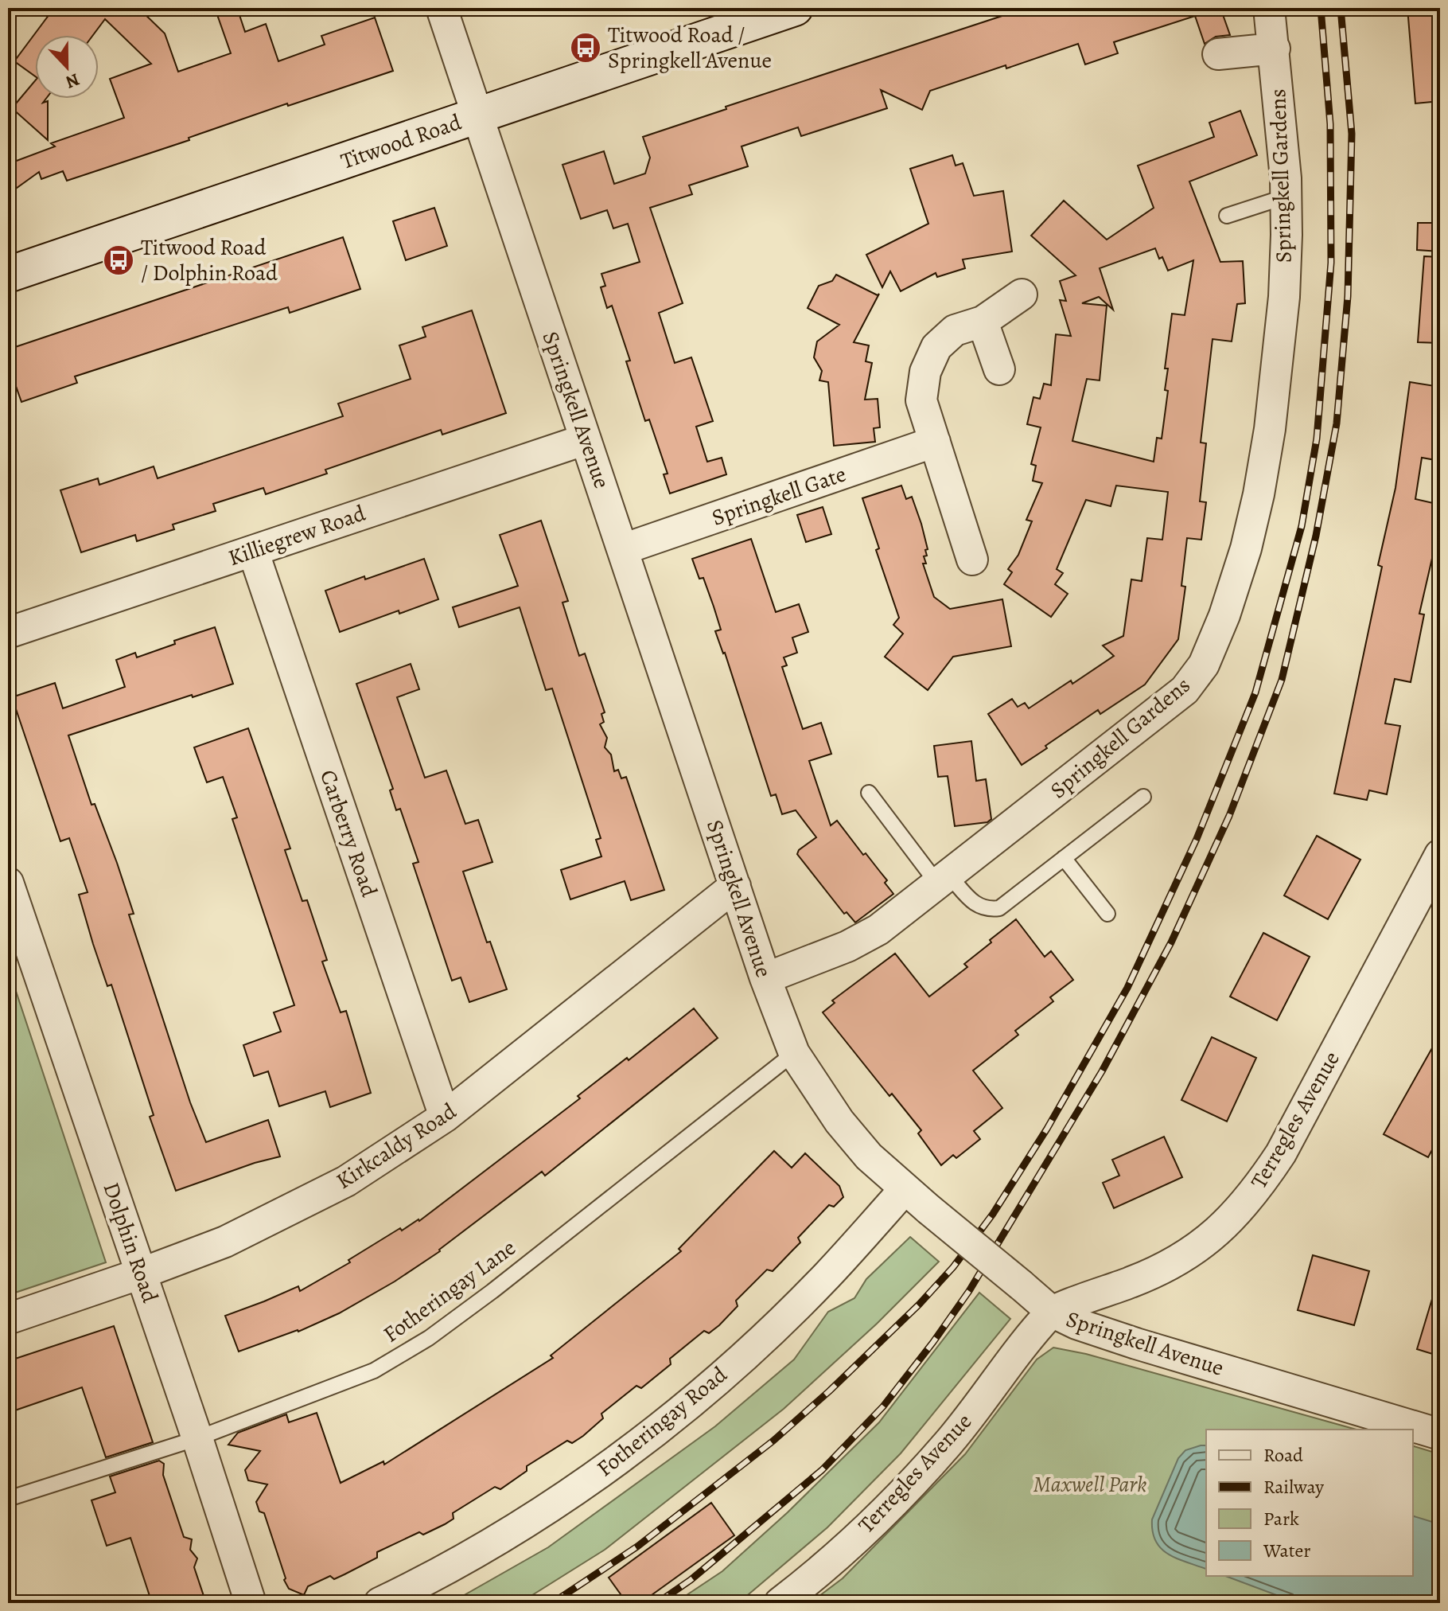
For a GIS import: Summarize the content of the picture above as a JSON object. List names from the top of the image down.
{
  "streets": {
    "main road": ["Titwood Road"],
    "street": [
      "Springkell Gardens",
      "Springkell Avenue",
      "Springkell Gate",
      "Killiegrew Road",
      "Carberry Road",
      "Terregles Avenue",
      "Kirkcaldy Road",
      "Dolphin Road",
      "Fotheringay Road"
    ],
    "lane": ["Fotheringay Lane"]
  },
  "crossings": [
    ["Titwood Road", "Springkell Avenue"],
    ["Springkell Gardens", "Springkell Avenue"],
    ["Springkell Avenue", "Springkell Gate"],
    ["Springkell Avenue", "Killiegrew Road"],
    ["Springkell Avenue", "Terregles Avenue"],
    ["Springkell Avenue", "Kirkcaldy Road"],
    ["Springkell Avenue", "Fotheringay Lane"],
    ["Springkell Avenue", "Fotheringay Road"],
    ["Killiegrew Road", "Carberry Road"],
    ["Carberry Road", "Kirkcaldy Road"],
    ["Kirkcaldy Road", "Dolphin Road"],
    ["Dolphin Road", "Fotheringay Lane"]
  ],
  "parks": ["Maxwell Park"],
  "places": {
    "bus stop": ["Titwood Road / Springkell Avenue", "Titwood Road / Dolphin Road"]
  },
  "legend": [
    "Road",
    "Railway",
    "Park",
    "Water"
  ],
  "north": "bottom"
}
